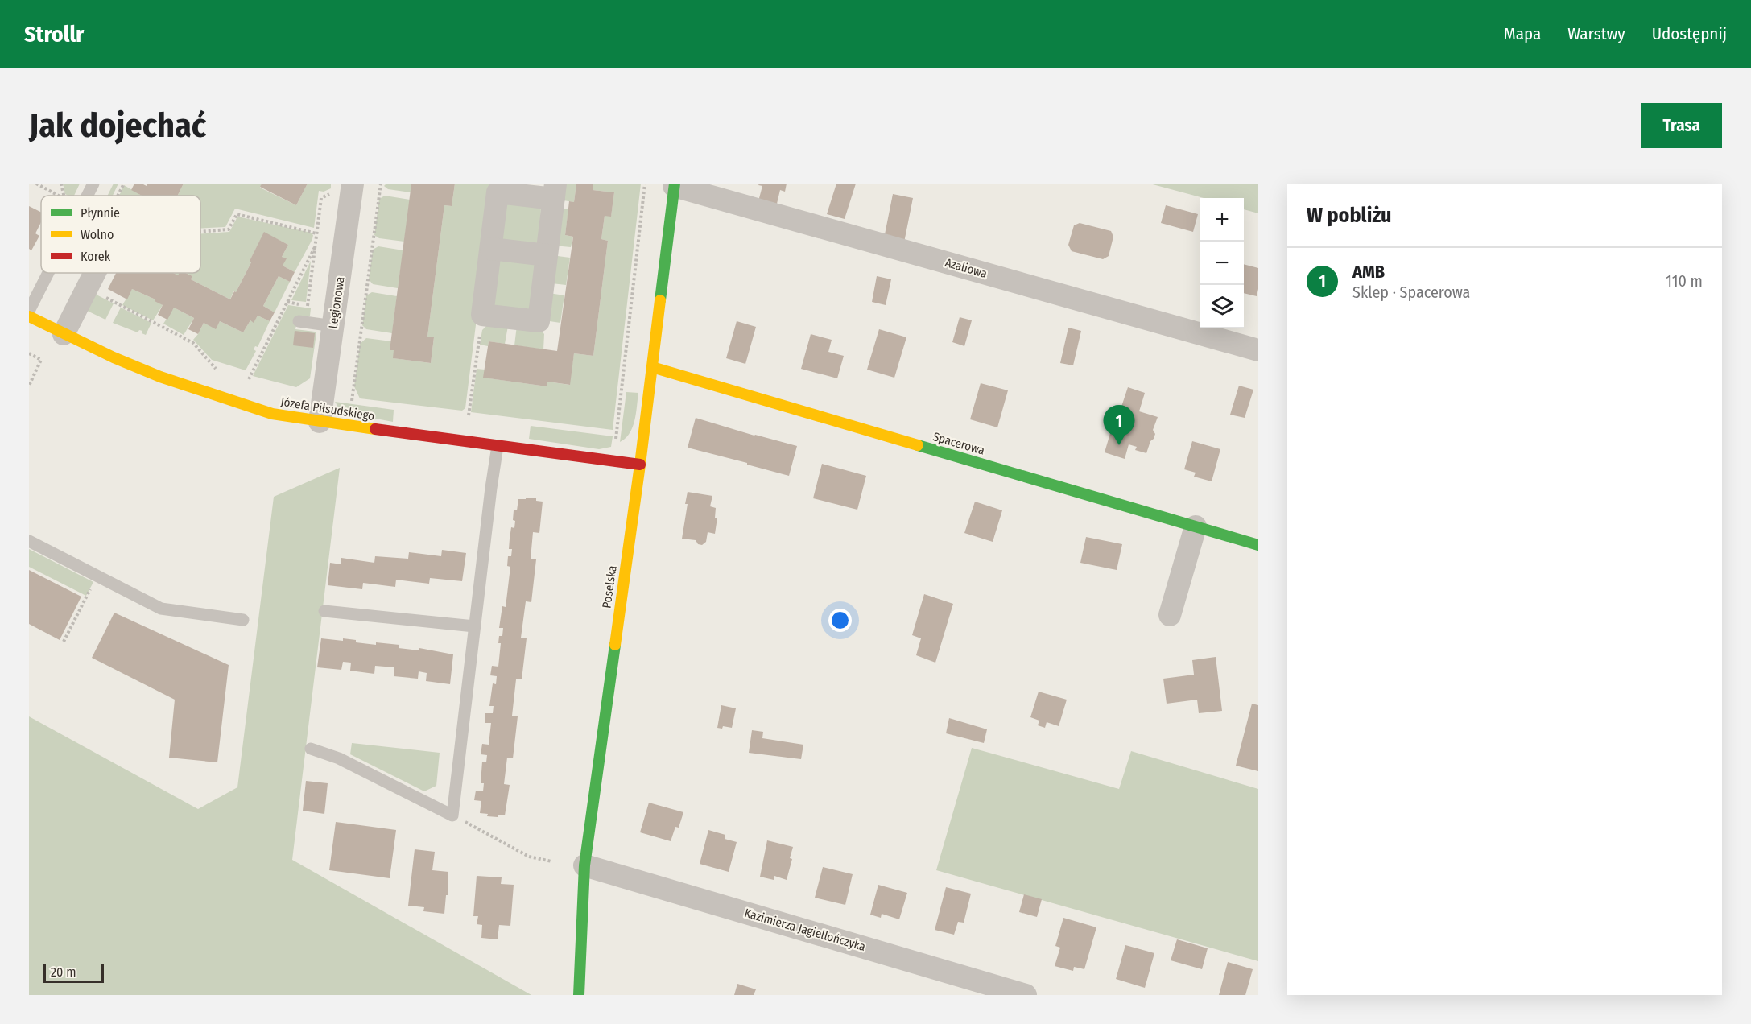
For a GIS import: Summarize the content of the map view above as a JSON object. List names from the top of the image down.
{
  "streets": {
    "street": [
      "Azaliowa",
      "Legionowa",
      "Józefa Piłsudskiego",
      "Spacerowa",
      "Poselska",
      "Kazimierza Jagiellończyka"
    ]
  },
  "crossings": [
    ["Azaliowa", "Poselska"],
    ["Legionowa", "Józefa Piłsudskiego"],
    ["Józefa Piłsudskiego", "Poselska"],
    ["Spacerowa", "Poselska"],
    ["Poselska", "Kazimierza Jagiellończyka"]
  ],
  "legend": ["Płynnie", "Wolno", "Korek"],
  "scale_bar": "20 m",
  "page": {
    "header": "Strollr",
    "nav": ["Mapa", "Warstwy", "Udostępnij"],
    "buttons": "Trasa",
    "title": "Jak dojechać",
    "heading": "W pobliżu",
    "map_buttons": ["+", "−"],
    "list": [
      {
        "mark": "1",
        "name": "AMB",
        "note": "Sklep · Spacerowa",
        "value": "110 m"
      }
    ],
    "pins": "1",
    "scale": "20 m"
  }
}
